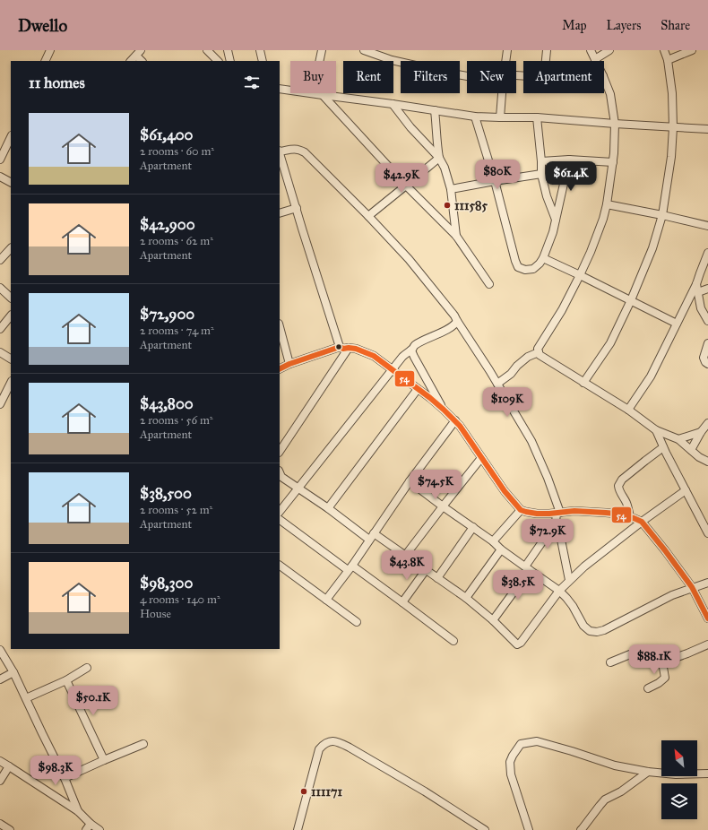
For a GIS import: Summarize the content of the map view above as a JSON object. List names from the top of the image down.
{
  "places": ["111585", "111171"],
  "lines": ["transit line 54"],
  "north": "top left",
  "page": {
    "header": "Dwello",
    "nav": ["Map", "Layers", "Share"],
    "chip": [
      "Buy",
      "Rent",
      "Filters",
      "New",
      "Apartment"
    ],
    "heading": "11 homes",
    "list": [
      {
        "name": "$61,400",
        "note": "2 rooms · 60 m² · Apartment"
      },
      {
        "name": "$42,900",
        "note": "2 rooms · 62 m² · Apartment"
      },
      {
        "name": "$72,900",
        "note": "2 rooms · 74 m² · Apartment"
      },
      {
        "name": "$43,800",
        "note": "2 rooms · 56 m² · Apartment"
      },
      {
        "name": "$38,500",
        "note": "2 rooms · 52 m² · Apartment"
      },
      {
        "name": "$98,300",
        "note": "4 rooms · 140 m² · House"
      }
    ],
    "price": [
      "$80K",
      "$61.4K",
      "$42.9K",
      "$109K",
      "$74.5K",
      "$72.9K",
      "$43.8K",
      "$38.5K",
      "$88.1K",
      "$50.1K",
      "$98.3K"
    ]
  }
}
